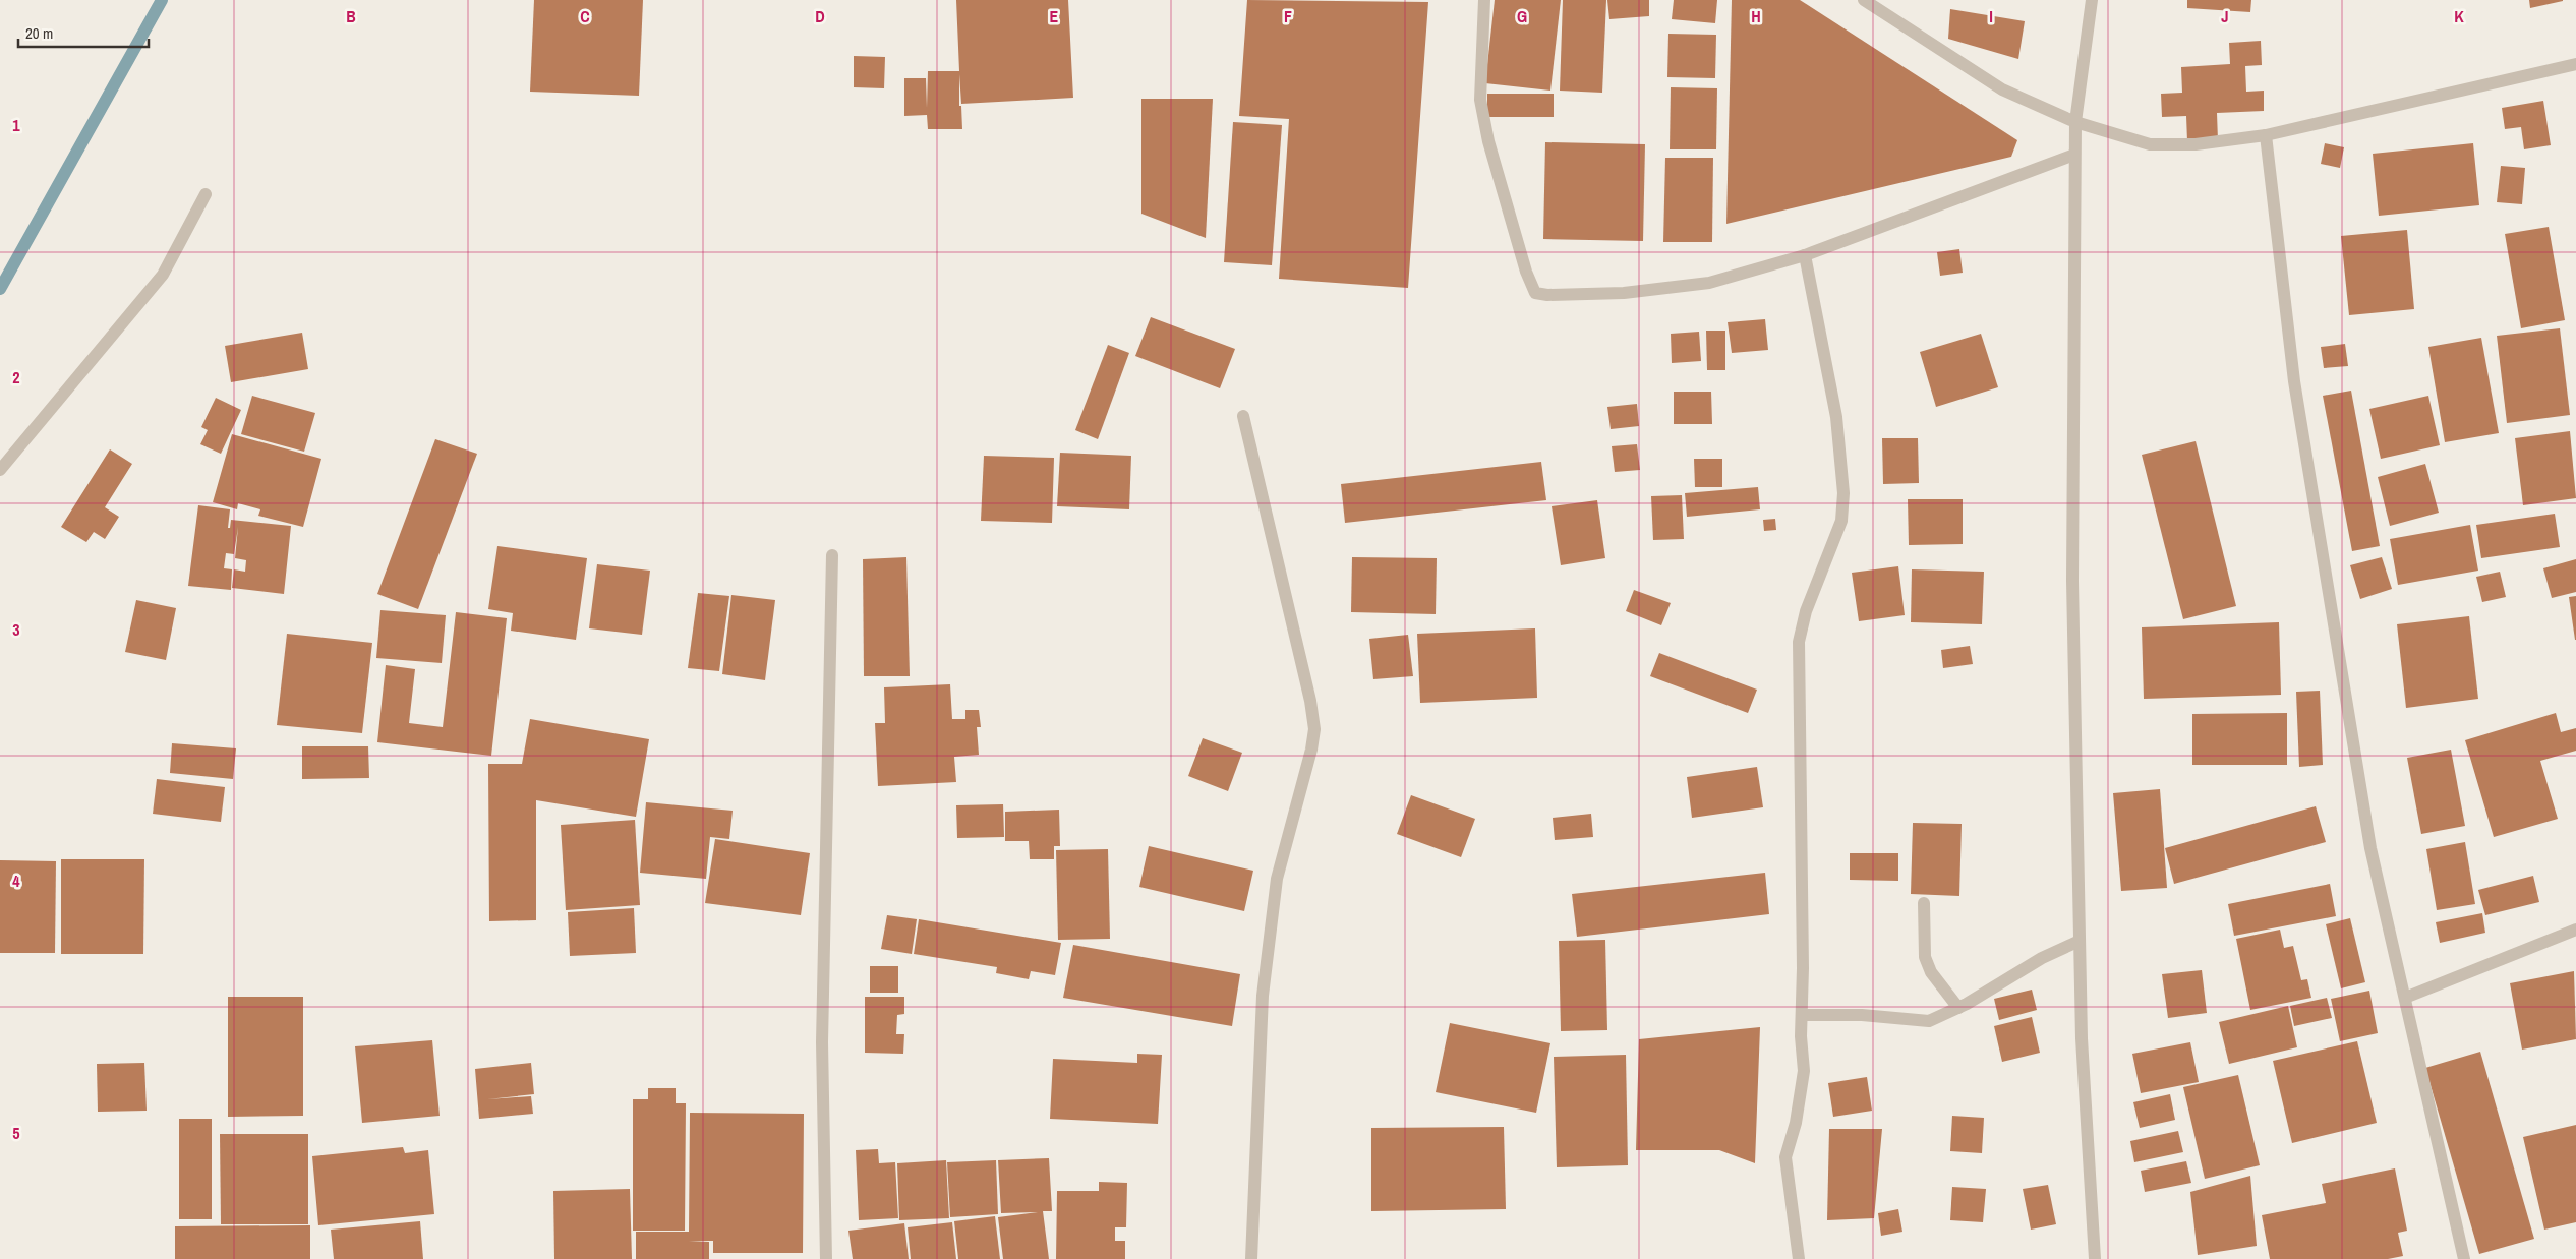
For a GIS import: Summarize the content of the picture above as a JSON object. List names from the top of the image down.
{
  "scale_bar": "20 m",
  "grid": {
    "columns": [
      "B",
      "C",
      "D",
      "E",
      "F",
      "G",
      "H",
      "I",
      "J",
      "K"
    ],
    "rows": [
      "1",
      "2",
      "3",
      "4",
      "5"
    ]
  }
}
